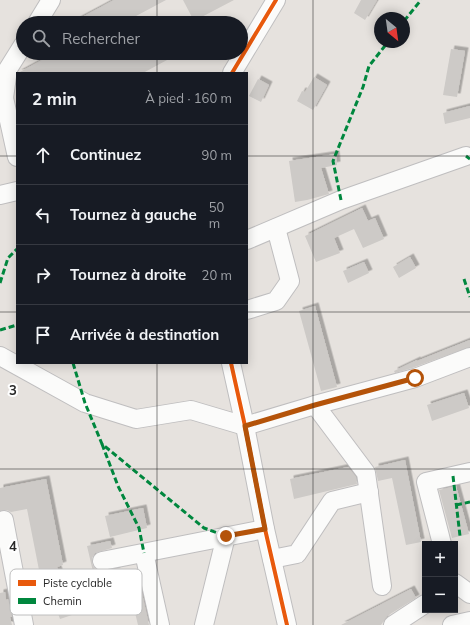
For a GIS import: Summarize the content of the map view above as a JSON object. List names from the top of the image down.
{
  "legend": ["Piste cyclable", "Chemin"],
  "north": "bottom right",
  "page": {
    "search": "Rechercher",
    "heading": ["2 min", "À pied · 160 m"],
    "list": [
      ["Continuez", "90 m"],
      ["Tournez à gauche", "50 m"],
      ["Tournez à droite", "20 m"],
      "Arrivée à destination"
    ],
    "map_buttons": ["+", "−"]
  },
  "grid": {
    "rows": ["3", "4"]
  }
}
